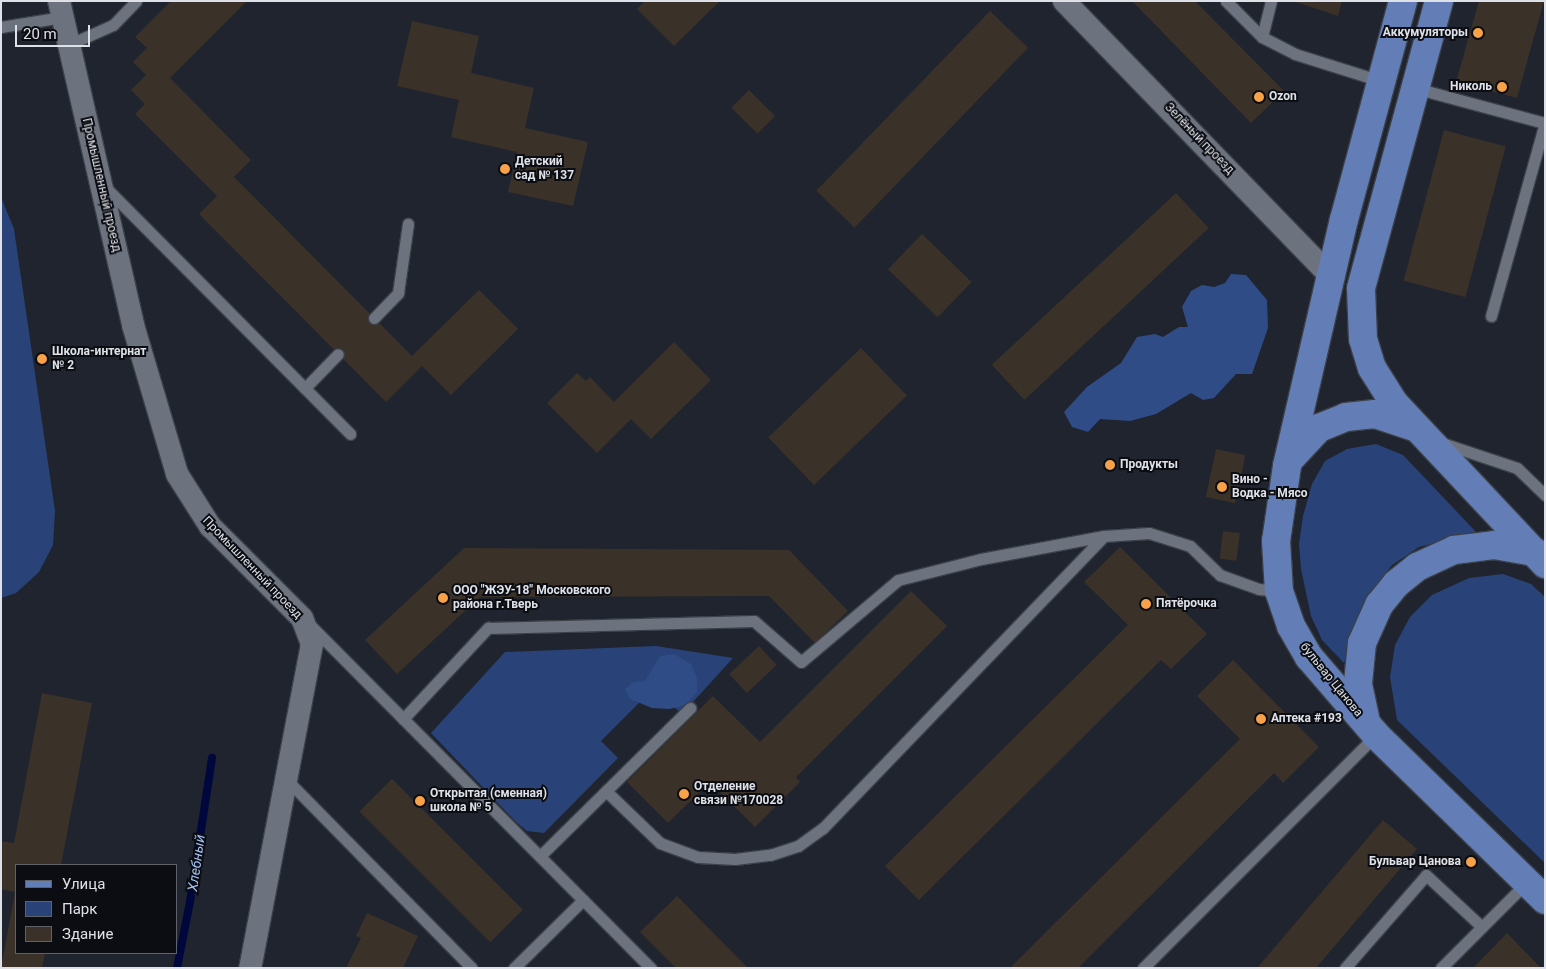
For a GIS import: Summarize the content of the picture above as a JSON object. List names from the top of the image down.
{
  "streets": {
    "main road": ["бульвар Цанова"],
    "street": ["Зелёный проезд", "Промышленный проезд"]
  },
  "crossings": [
    ["Зелёный проезд", "бульвар Цанова"]
  ],
  "water": ["Хлебный"],
  "places": [
    "Аккумуляторы",
    "Николь",
    "Ozon",
    "Детский сад № 137",
    "Школа-интернат № 2",
    "Продукты",
    "Вино - Водка - Мясо",
    "ООО \"ЖЭУ-18\" Московского района г.Тверь",
    "Пятёрочка",
    "Аптека #193",
    "Отделение связи №170028",
    "Открытая (сменная) школа № 5",
    "Бульвар Цанова"
  ],
  "legend": ["Улица", "Парк", "Здание"],
  "scale_bar": "20 m"
}
